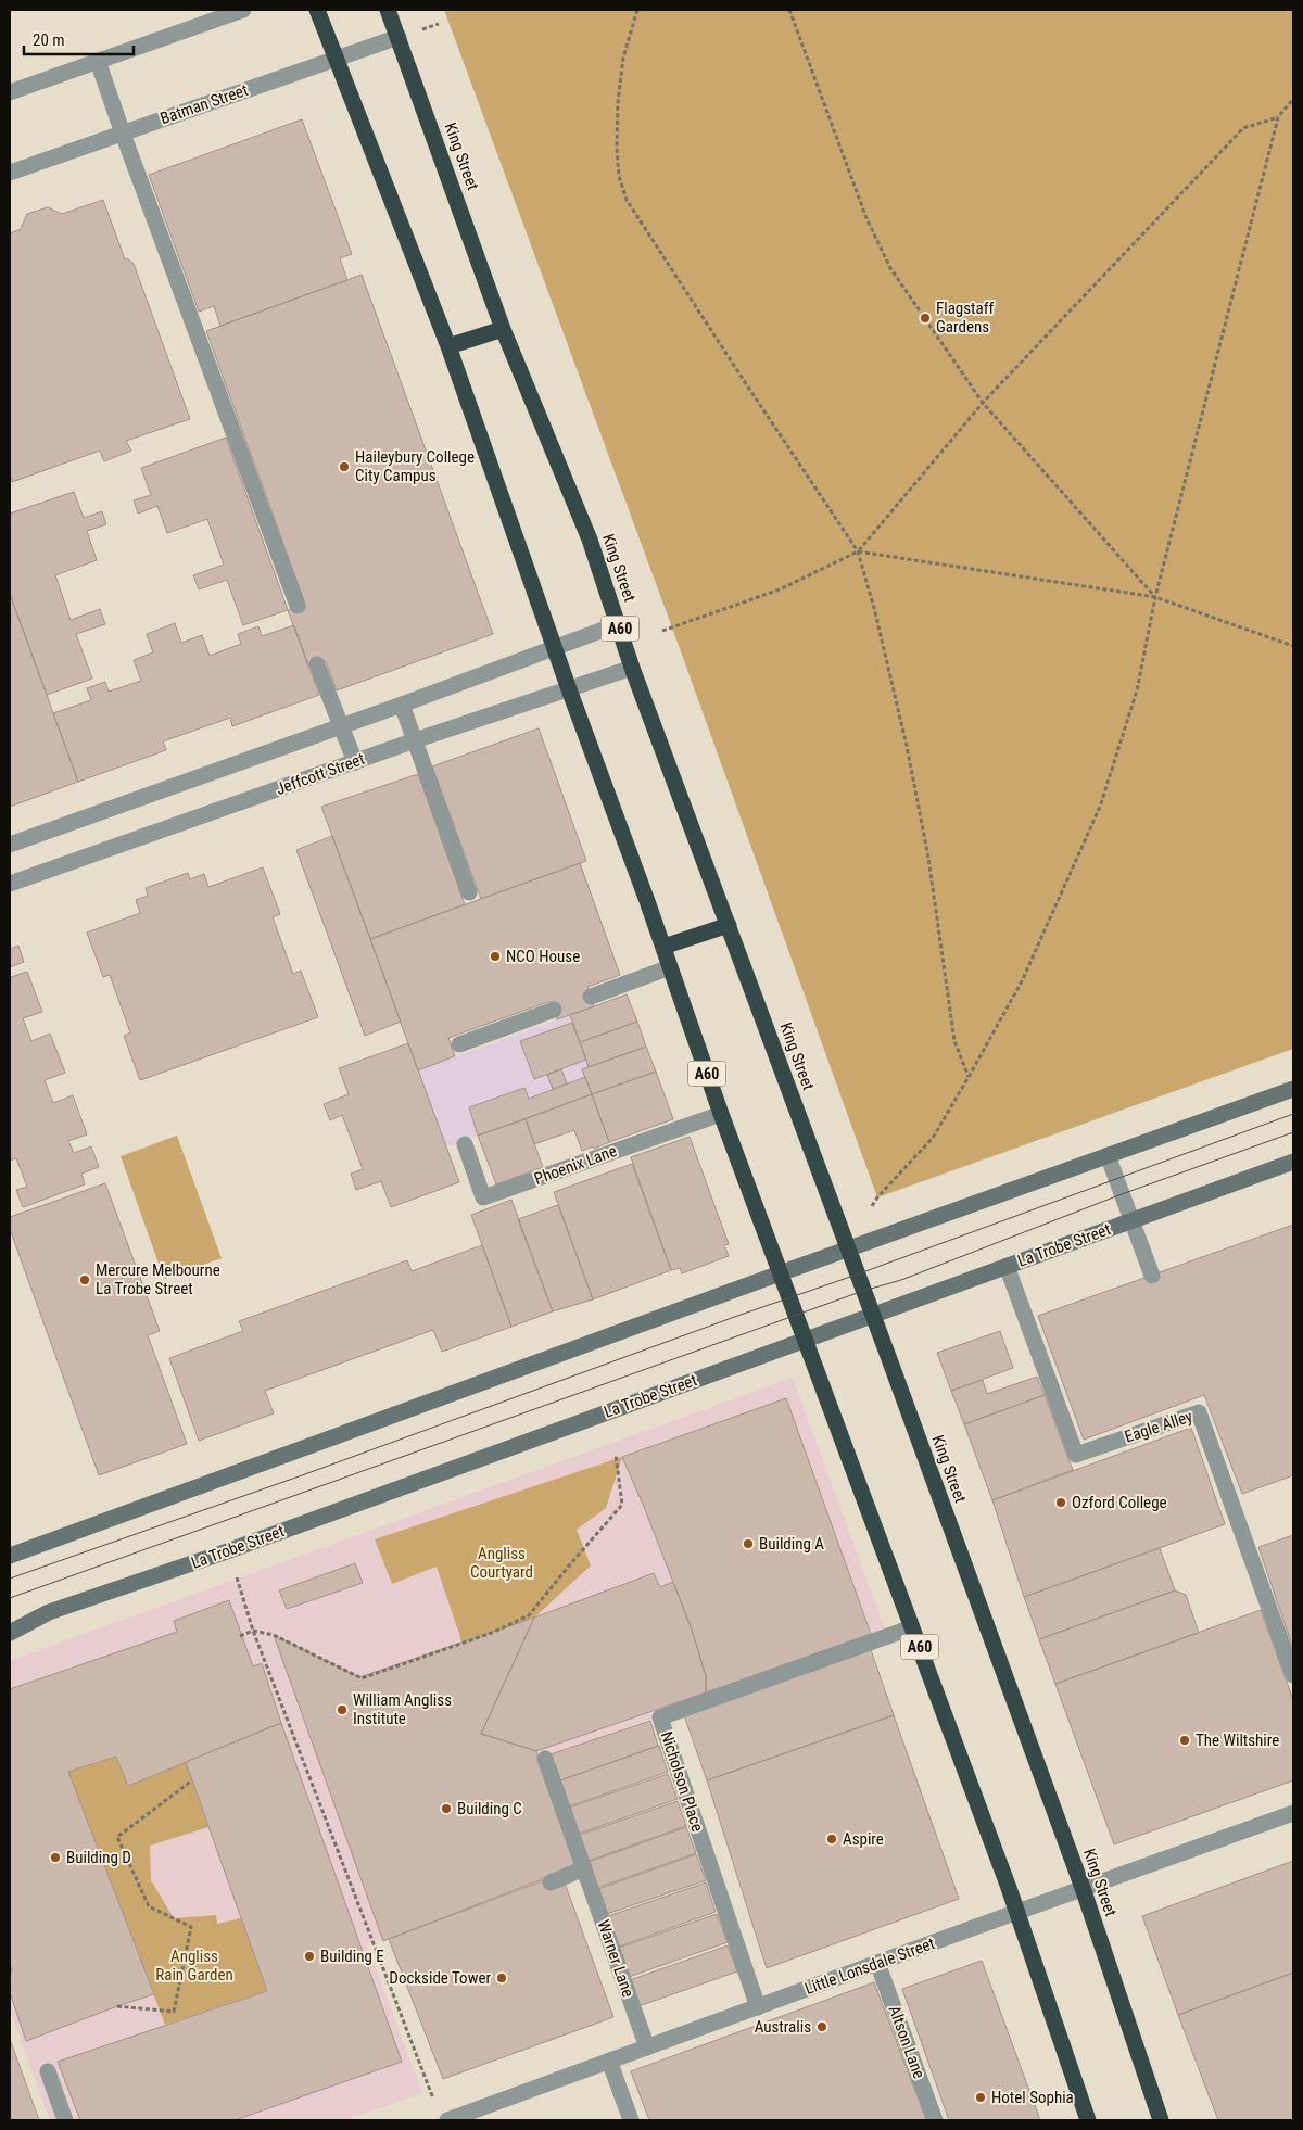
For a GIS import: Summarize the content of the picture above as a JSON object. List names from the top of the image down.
{
  "streets": {
    "highway": ["King Street", "A60"],
    "street": [
      "Batman Street",
      "Jeffcott Street",
      "Phoenix Lane",
      "La Trobe Street",
      "Eagle Alley",
      "Nicholson Place",
      "Warner Lane",
      "Little Lonsdale Street",
      "Altson Lane"
    ]
  },
  "crossings": [
    ["Batman Street", "King Street"],
    ["Batman Street", "A60"],
    ["King Street", "Jeffcott Street"],
    ["King Street", "La Trobe Street"],
    ["King Street", "Little Lonsdale Street"],
    ["A60", "Jeffcott Street"],
    ["A60", "Phoenix Lane"],
    ["A60", "La Trobe Street"],
    ["A60", "Nicholson Place"],
    ["A60", "Little Lonsdale Street"],
    ["La Trobe Street", "Eagle Alley"],
    ["Nicholson Place", "Little Lonsdale Street"],
    ["Warner Lane", "Little Lonsdale Street"],
    ["Little Lonsdale Street", "Altson Lane"]
  ],
  "parks": ["Angliss Courtyard", "Angliss Rain Garden"],
  "places": [
    "Flagstaff Gardens",
    "Haileybury College City Campus",
    "NCO House",
    "Mercure Melbourne La Trobe Street",
    "Ozford College",
    "Building A",
    "William Angliss Institute",
    "The Wiltshire",
    "Building C",
    "Aspire",
    "Building D",
    "Building E",
    "Dockside Tower",
    "Australis",
    "Hotel Sophia"
  ],
  "scale_bar": "20 m"
}
